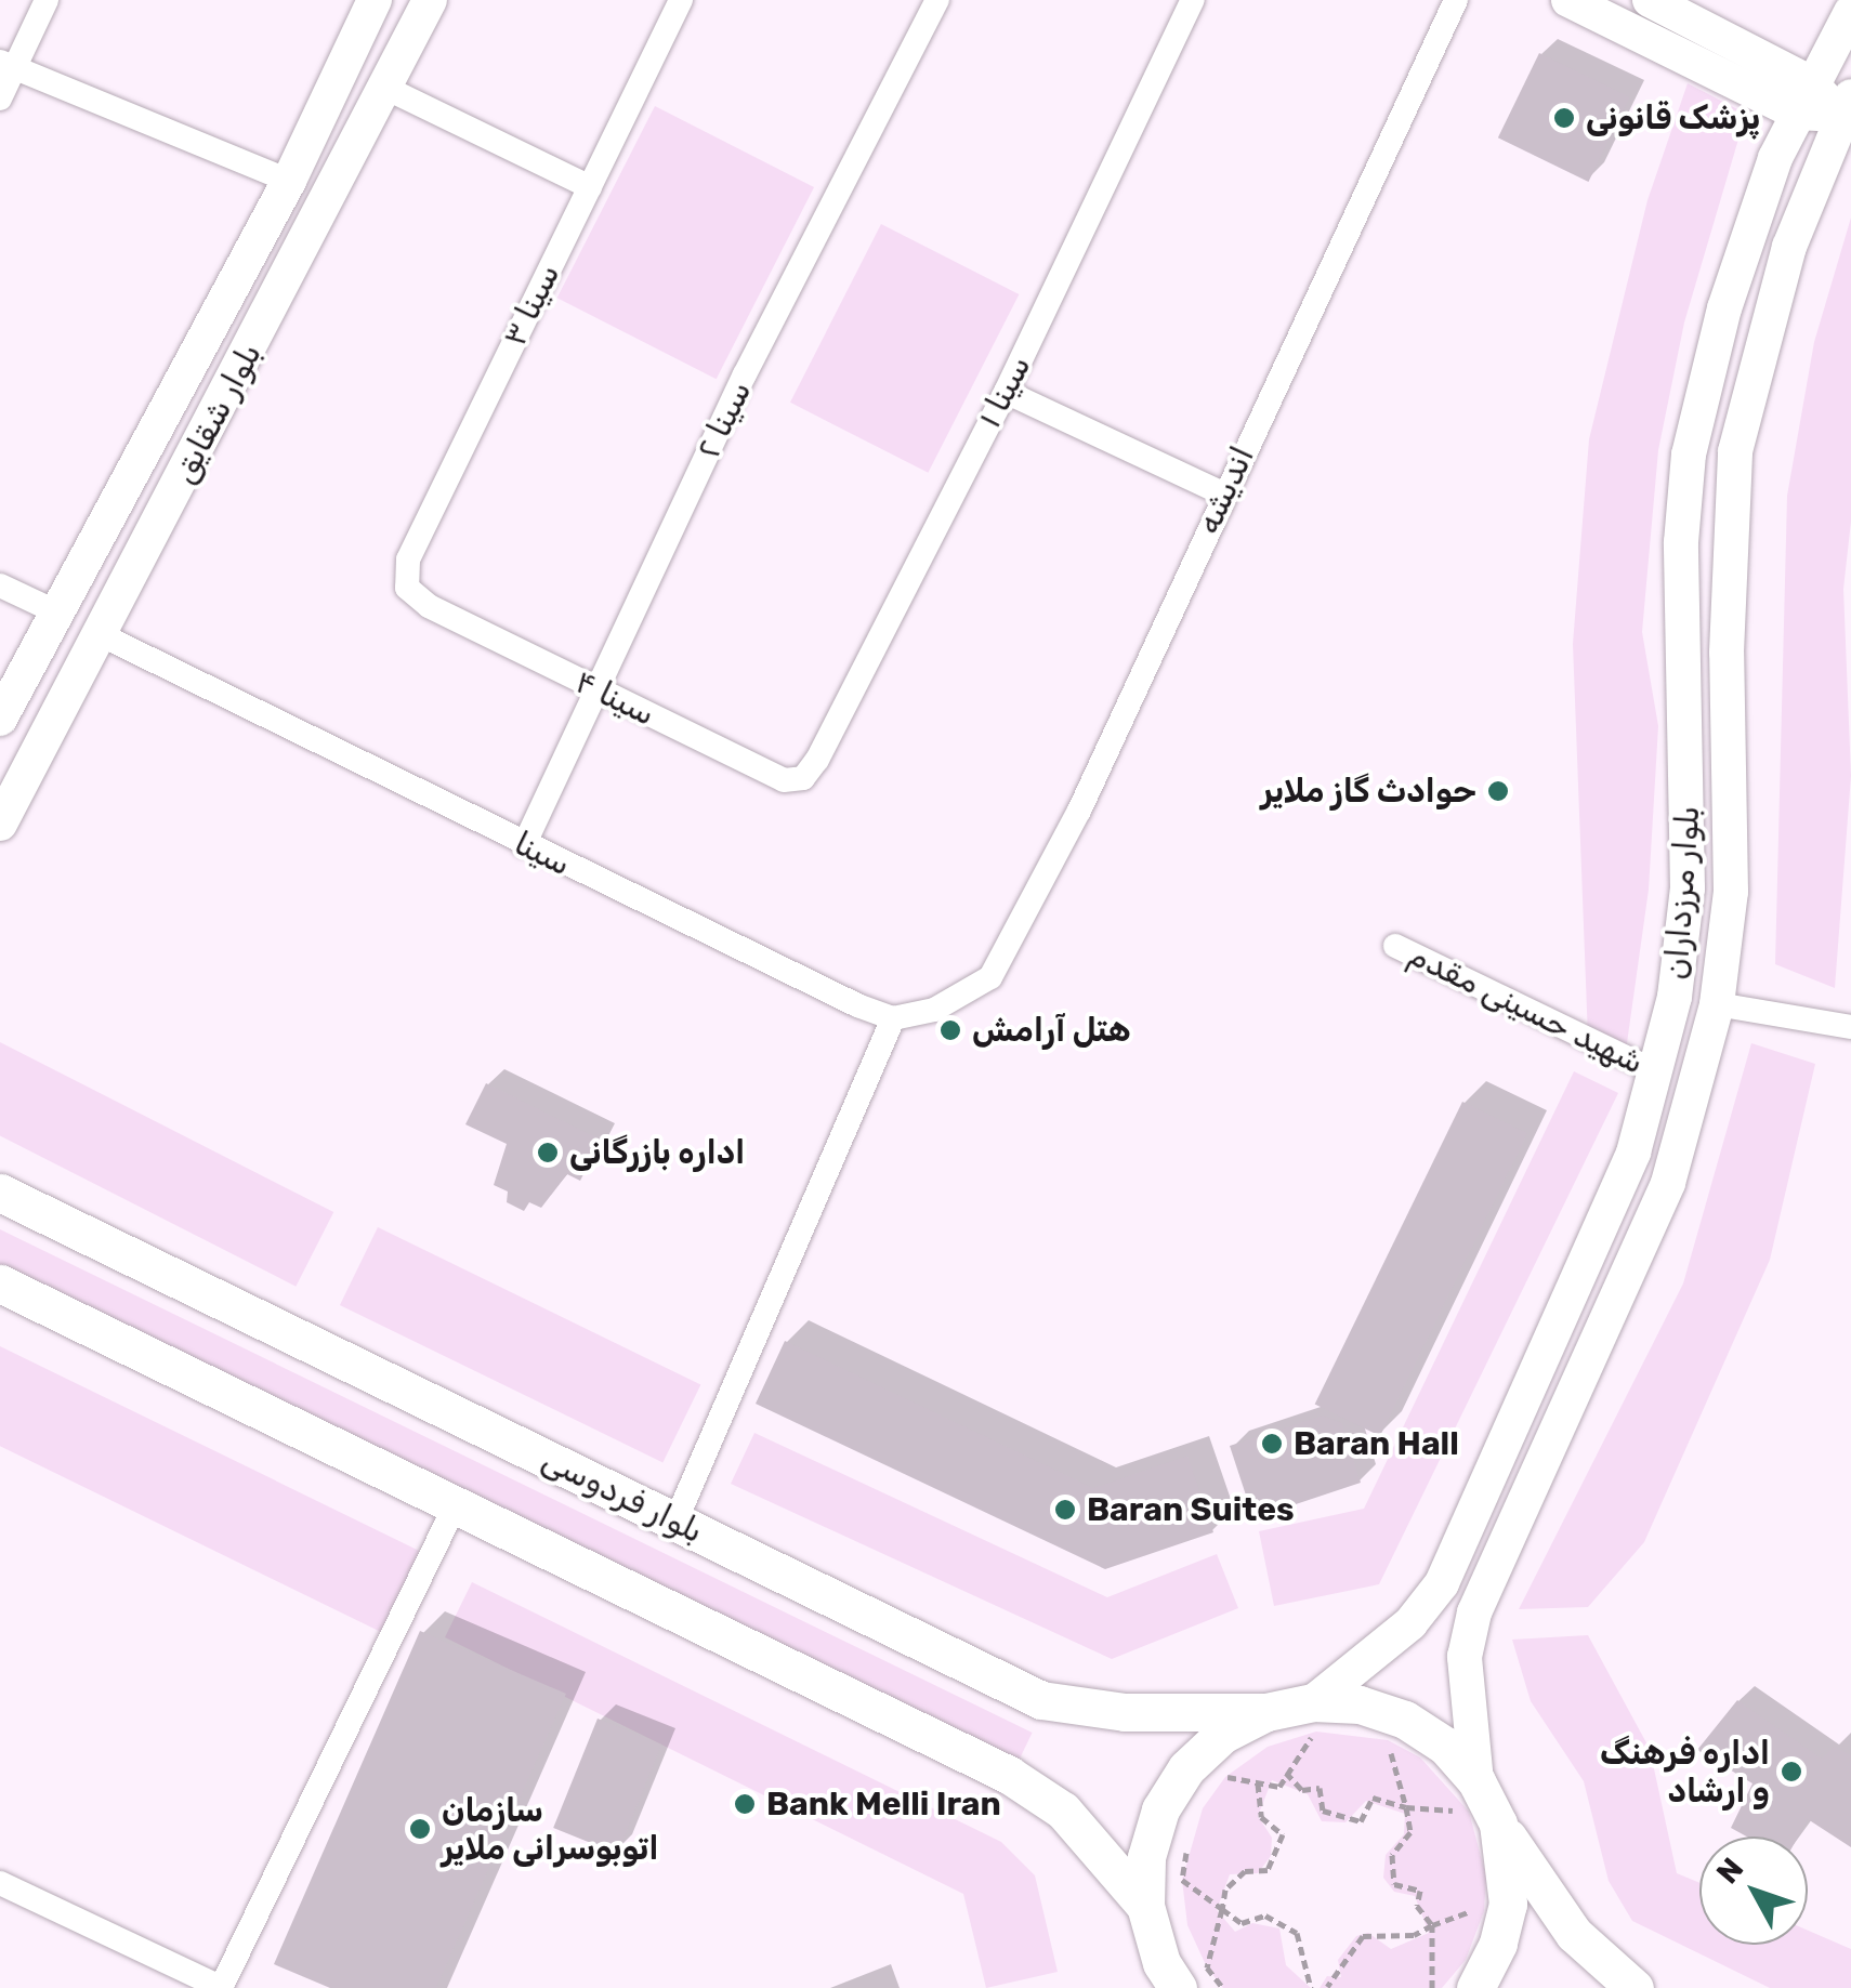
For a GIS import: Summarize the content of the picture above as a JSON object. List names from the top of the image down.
{
  "streets": {
    "main road": ["بلوار شقایق", "بلوار مرزداران", "بلوار فردوسی"],
    "street": [
      "سینا ۳",
      "سینا ۱",
      "سینا ۲",
      "اندیشه",
      "سینا ۴",
      "سینا",
      "شهید حسینی مقدم"
    ]
  },
  "crossings": [
    ["سینا ۳", "سینا ۴"],
    ["سینا ۱", "سینا ۴"],
    ["بلوار شقایق", "سینا"],
    ["سینا ۲", "سینا ۴"],
    ["سینا ۲", "سینا"],
    ["اندیشه", "سینا"],
    ["بلوار مرزداران", "شهید حسینی مقدم"]
  ],
  "places": [
    "پزشک قانونی",
    "حوادث گاز ملایر",
    "هتل آرامش",
    "اداره بازرگانی",
    "Baran Hall",
    "Baran Suites",
    "اداره فرهنگ و ارشاد",
    "Bank Melli Iran",
    "سازمان اتوبوسرانی ملایر"
  ],
  "north": "top left"
}
